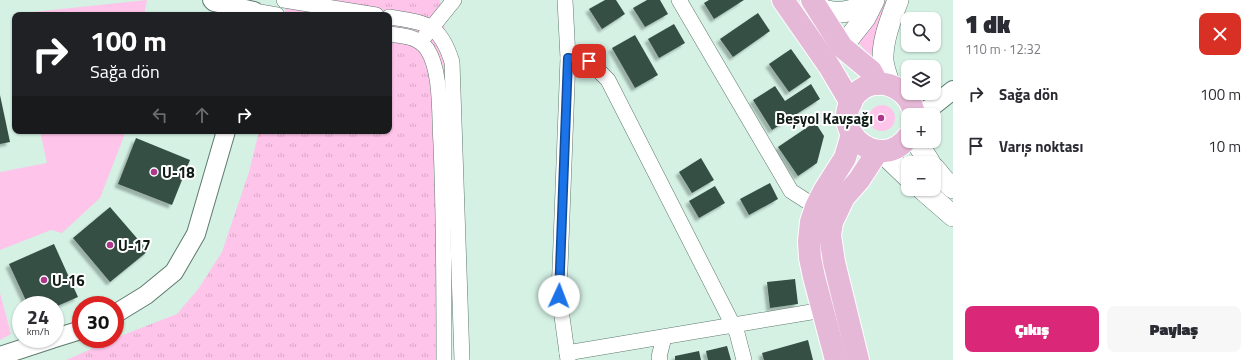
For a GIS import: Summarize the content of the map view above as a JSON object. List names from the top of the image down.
{
  "places": [
    "Beşyol Kavşağı",
    "U-18",
    "U-17",
    "U-16"
  ],
  "page": {
    "heading": ["1 dk", "110 m · 12:32"],
    "map_buttons": ["+", "−"],
    "turn": ["100 m", "Sağa dön"],
    "list": [
      {
        "name": "Sağa dön",
        "value": "100 m"
      },
      {
        "name": "Varış noktası",
        "value": "10 m"
      }
    ],
    "speed": "24 km/h",
    "limit": "30",
    "buttons": ["Çıkış", "Paylaş"]
  }
}
